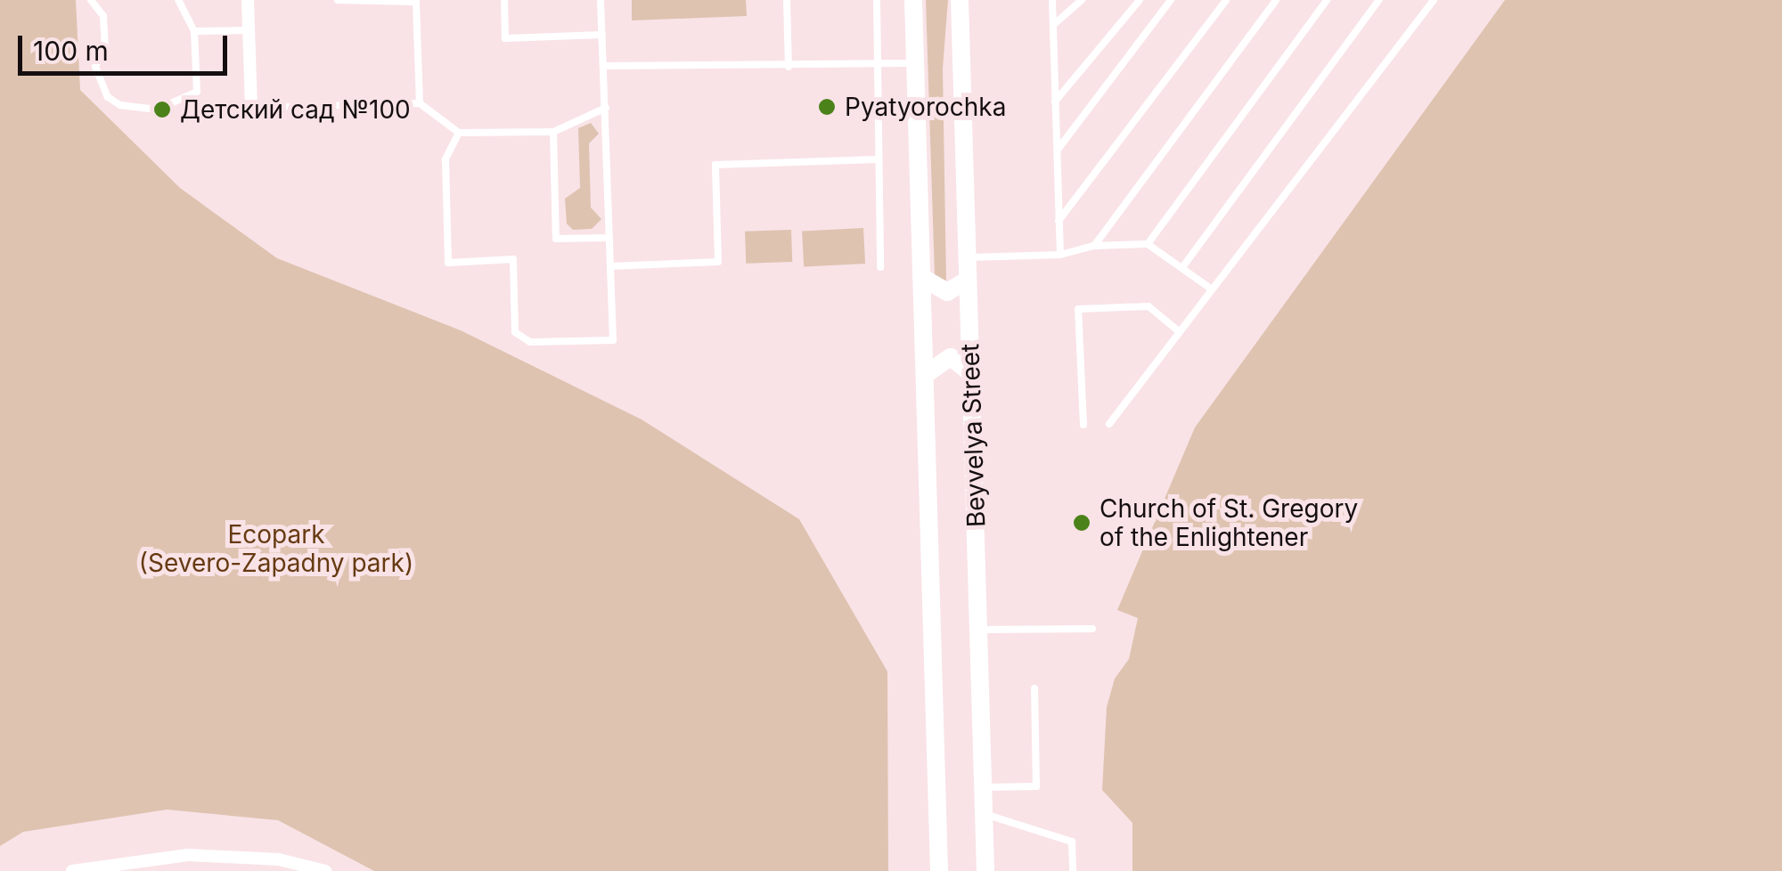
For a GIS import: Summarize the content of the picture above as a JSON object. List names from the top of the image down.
{
  "streets": {
    "main road": ["Beyvelya Street"]
  },
  "parks": ["Ecopark (Severo-Zapadny park)"],
  "places": ["Pyatyorochka", "Детский сад №100", "Church of St. Gregory of the Enlightener"],
  "scale_bar": "100 m"
}
